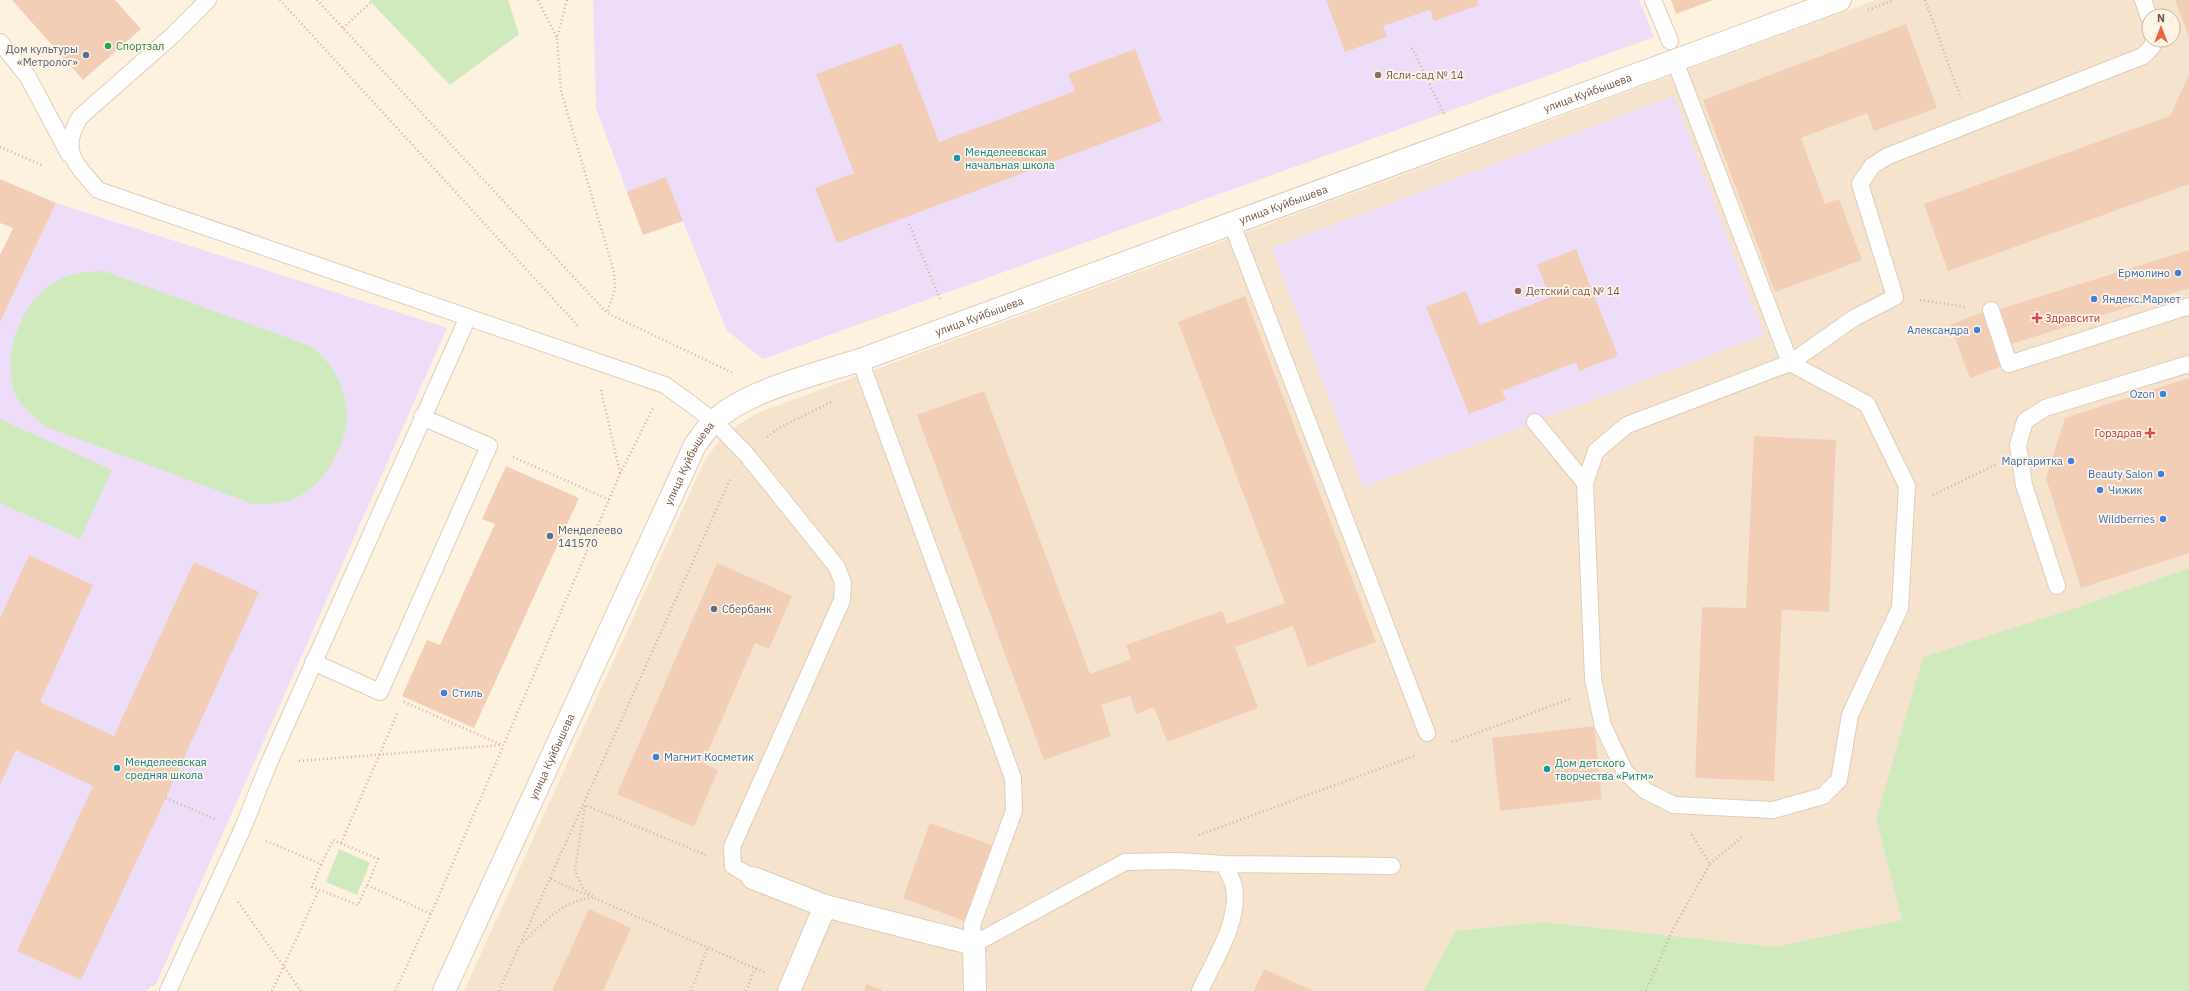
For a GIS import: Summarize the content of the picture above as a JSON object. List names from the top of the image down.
{
  "streets": {
    "street": ["улица Куйбышева"]
  },
  "places": {
    "other": [
      "Спортзал",
      "Дом культуры «Метролог»",
      "Ясли-сад № 14",
      "Менделеевская начальная школа",
      "Ермолино",
      "Детский сад № 14",
      "Яндекс.Маркет",
      "Александра",
      "Ozon",
      "Маргаритка",
      "Beauty Salon",
      "Чижик",
      "Wildberries",
      "Менделеево 141570",
      "Сбербанк",
      "Стиль",
      "Магнит Косметик",
      "Менделеевская средняя школа",
      "Дом детского творчества «Ритм»"
    ],
    "health": ["Здравсити", "Горздрав"]
  },
  "north": "top"
}
